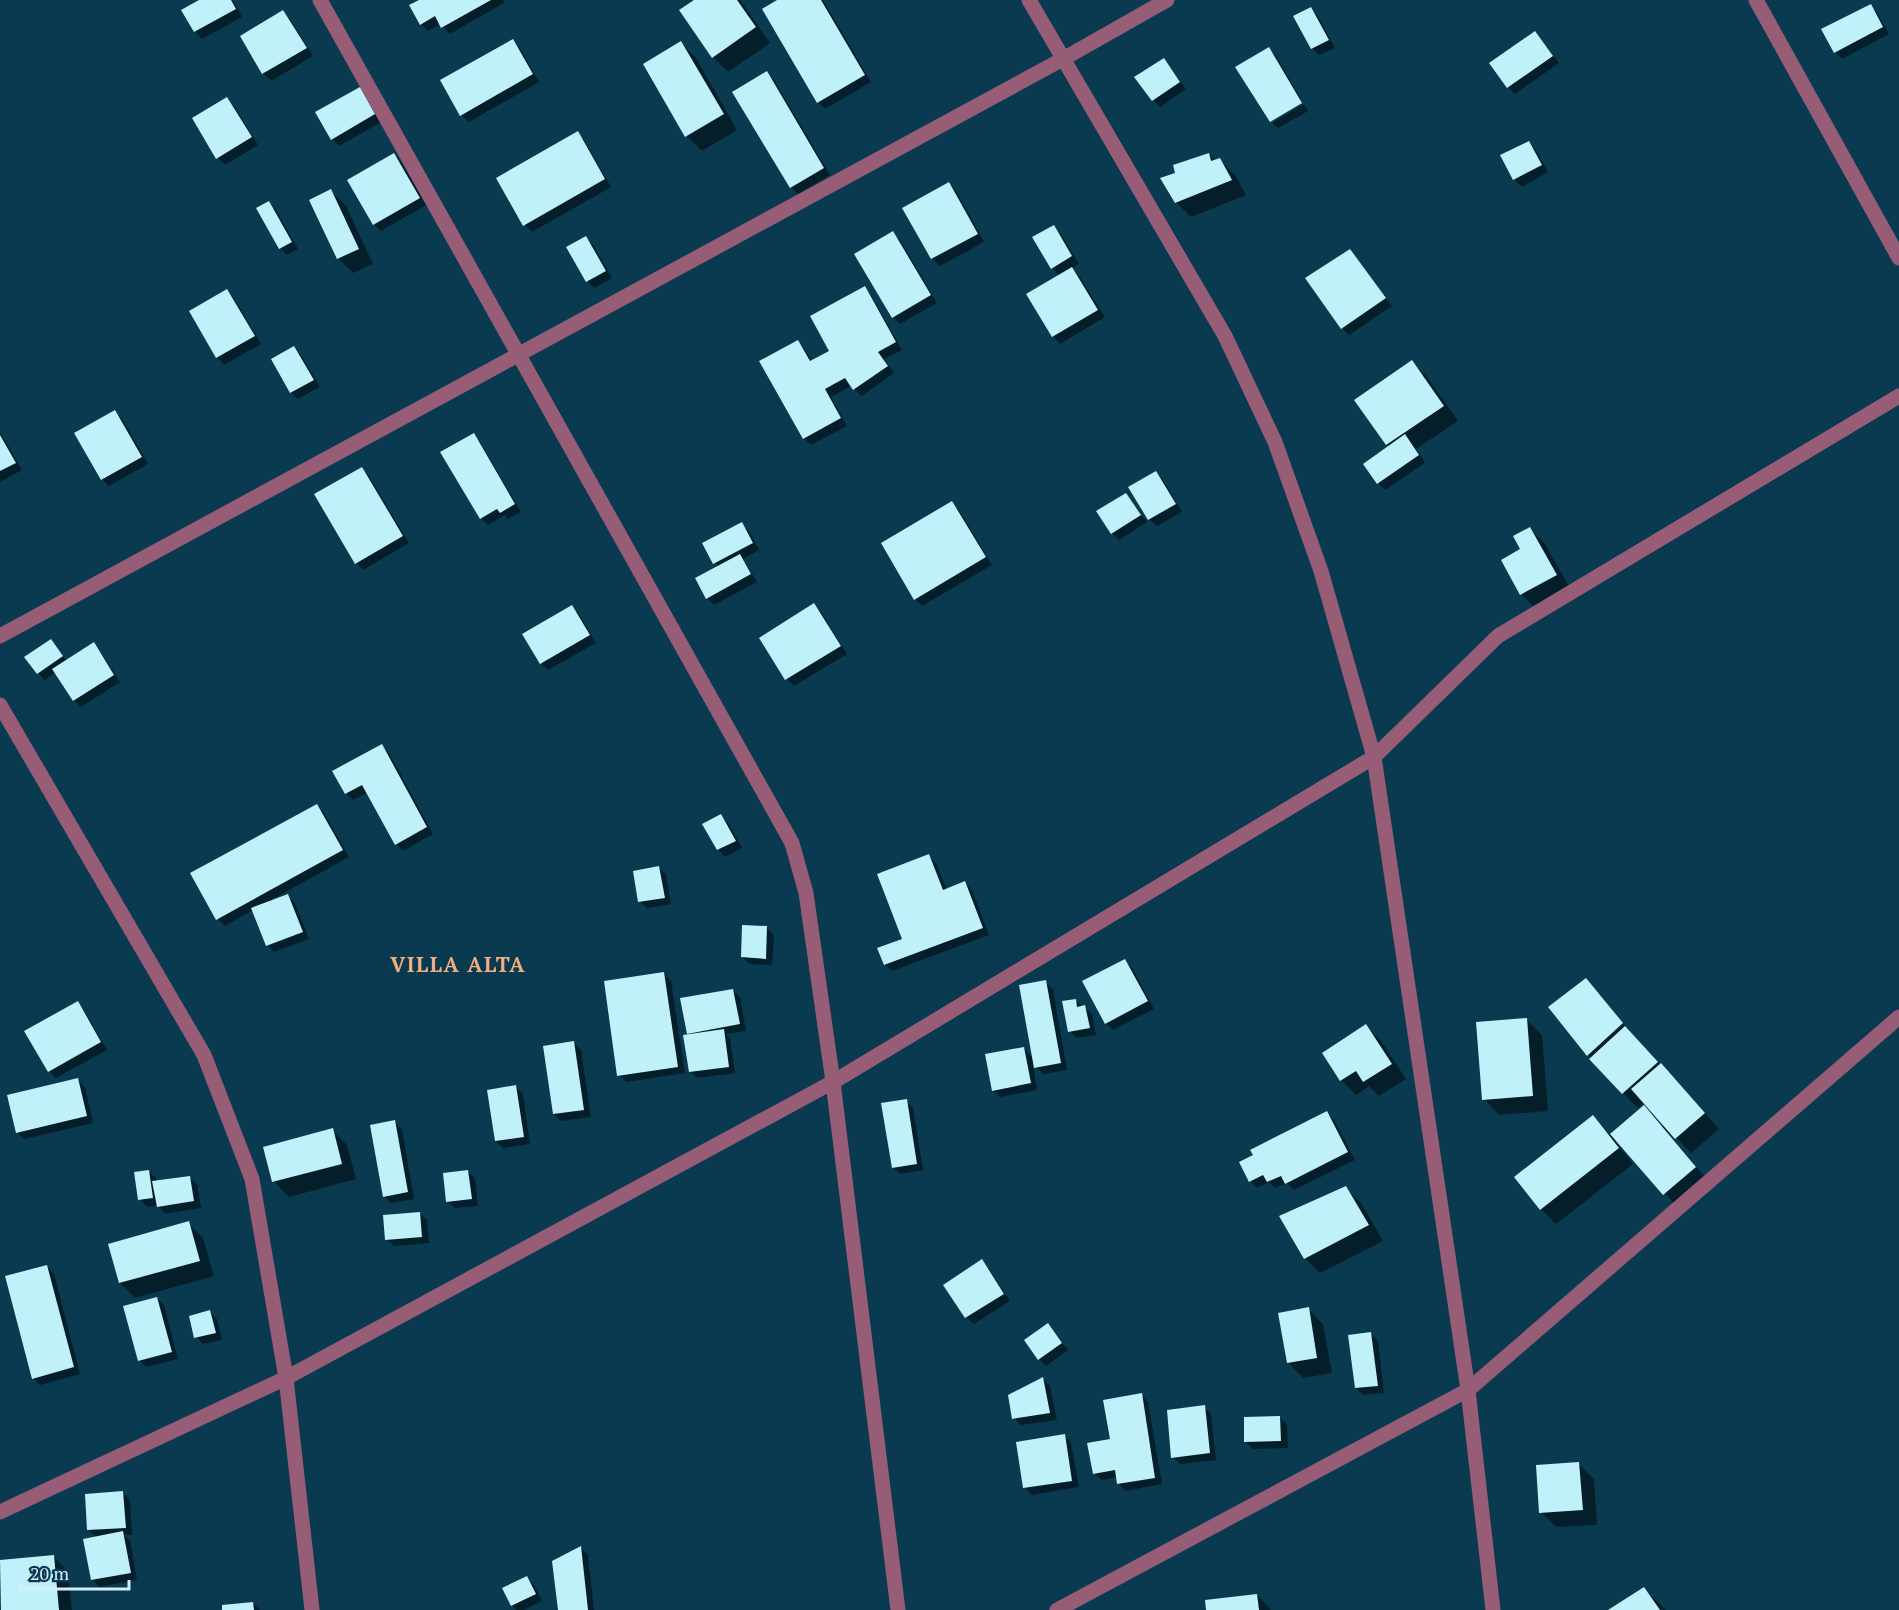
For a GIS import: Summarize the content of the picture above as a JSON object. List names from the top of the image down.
{
  "districts": ["VILLA ALTA"],
  "scale_bar": "20 m"
}
